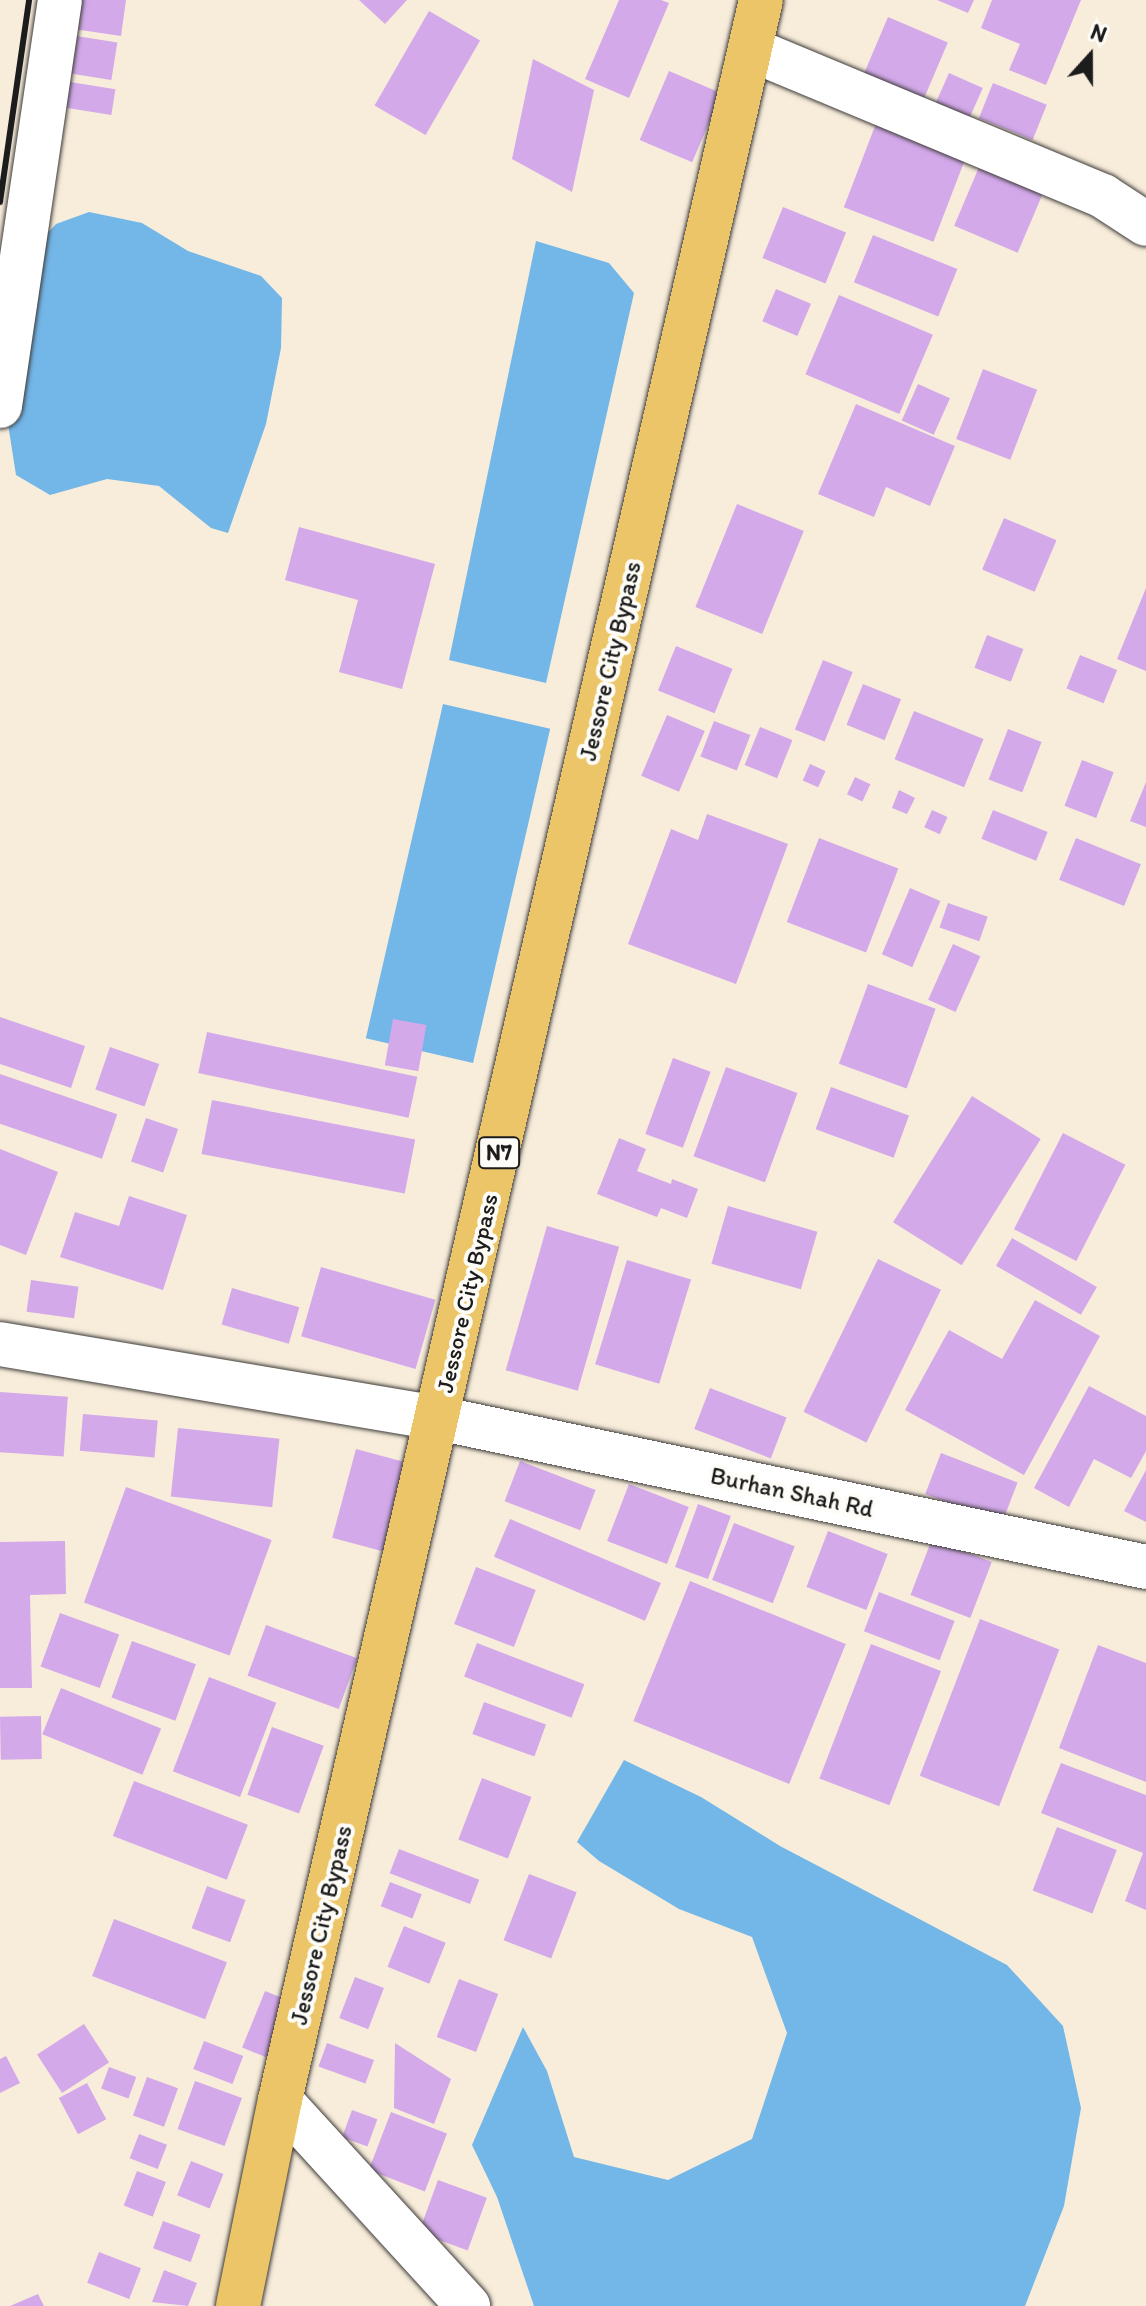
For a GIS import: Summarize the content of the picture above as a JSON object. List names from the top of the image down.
{
  "streets": {
    "highway": ["Jessore City Bypass", "N7"],
    "street": ["Burhan Shah Rd"]
  },
  "crossings": [
    ["Jessore City Bypass", "Burhan Shah Rd"]
  ],
  "north": "top"
}
